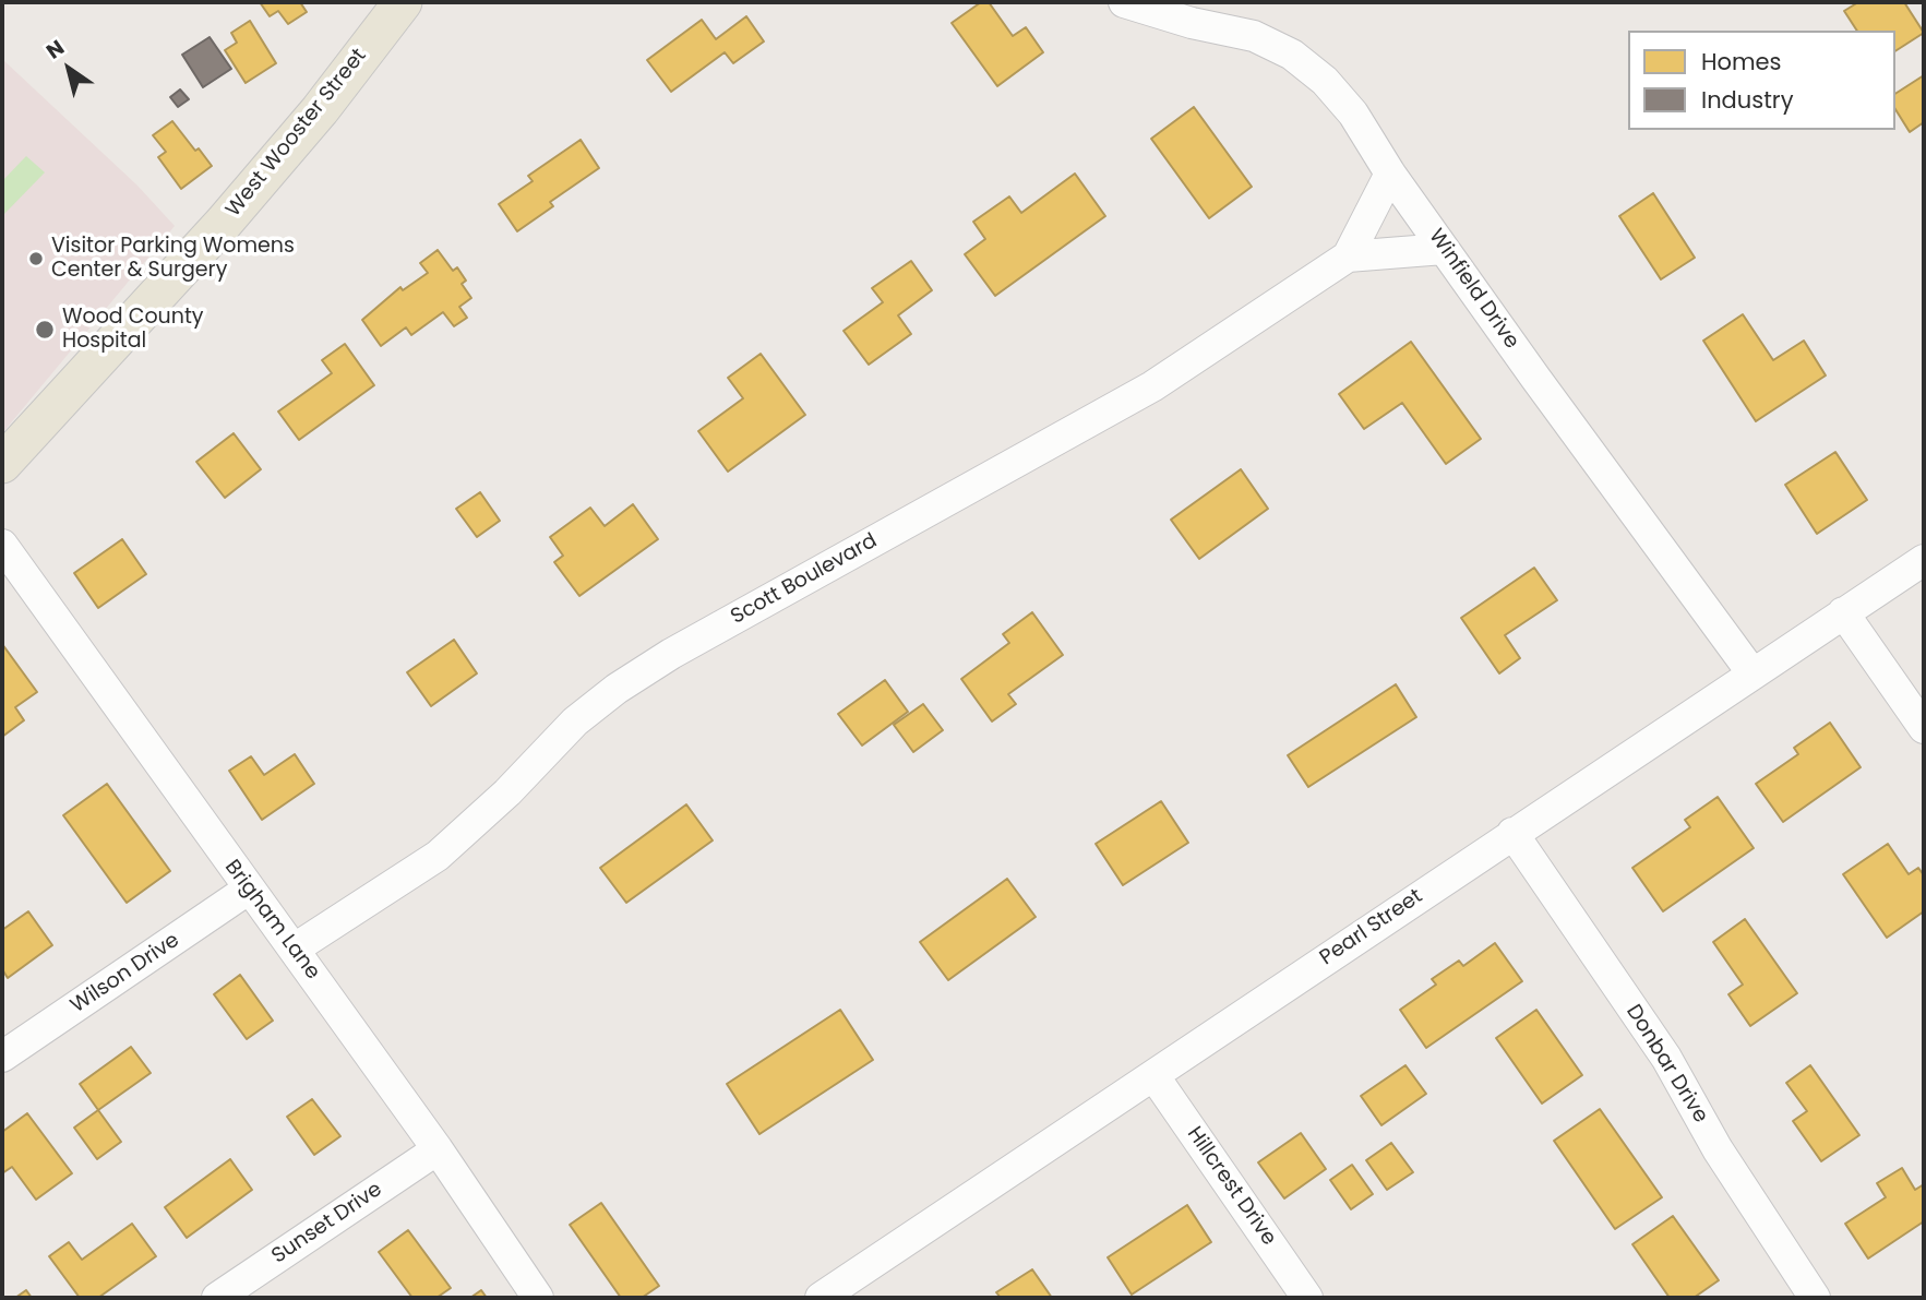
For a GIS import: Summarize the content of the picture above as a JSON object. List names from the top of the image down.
{
  "streets": {
    "main road": ["West Wooster Street"],
    "street": [
      "Winfield Drive",
      "Scott Boulevard",
      "Brigham Lane",
      "Pearl Street",
      "Wilson Drive",
      "Donbar Drive",
      "Hillcrest Drive",
      "Sunset Drive"
    ]
  },
  "crossings": [
    ["Winfield Drive", "Scott Boulevard"],
    ["Winfield Drive", "Pearl Street"],
    ["Scott Boulevard", "Brigham Lane"],
    ["Brigham Lane", "Wilson Drive"],
    ["Brigham Lane", "Sunset Drive"],
    ["Pearl Street", "Donbar Drive"],
    ["Pearl Street", "Hillcrest Drive"]
  ],
  "places": ["Visitor Parking Womens Center & Surgery", "Wood County Hospital"],
  "legend": ["Homes", "Industry"],
  "north": "top left"
}
